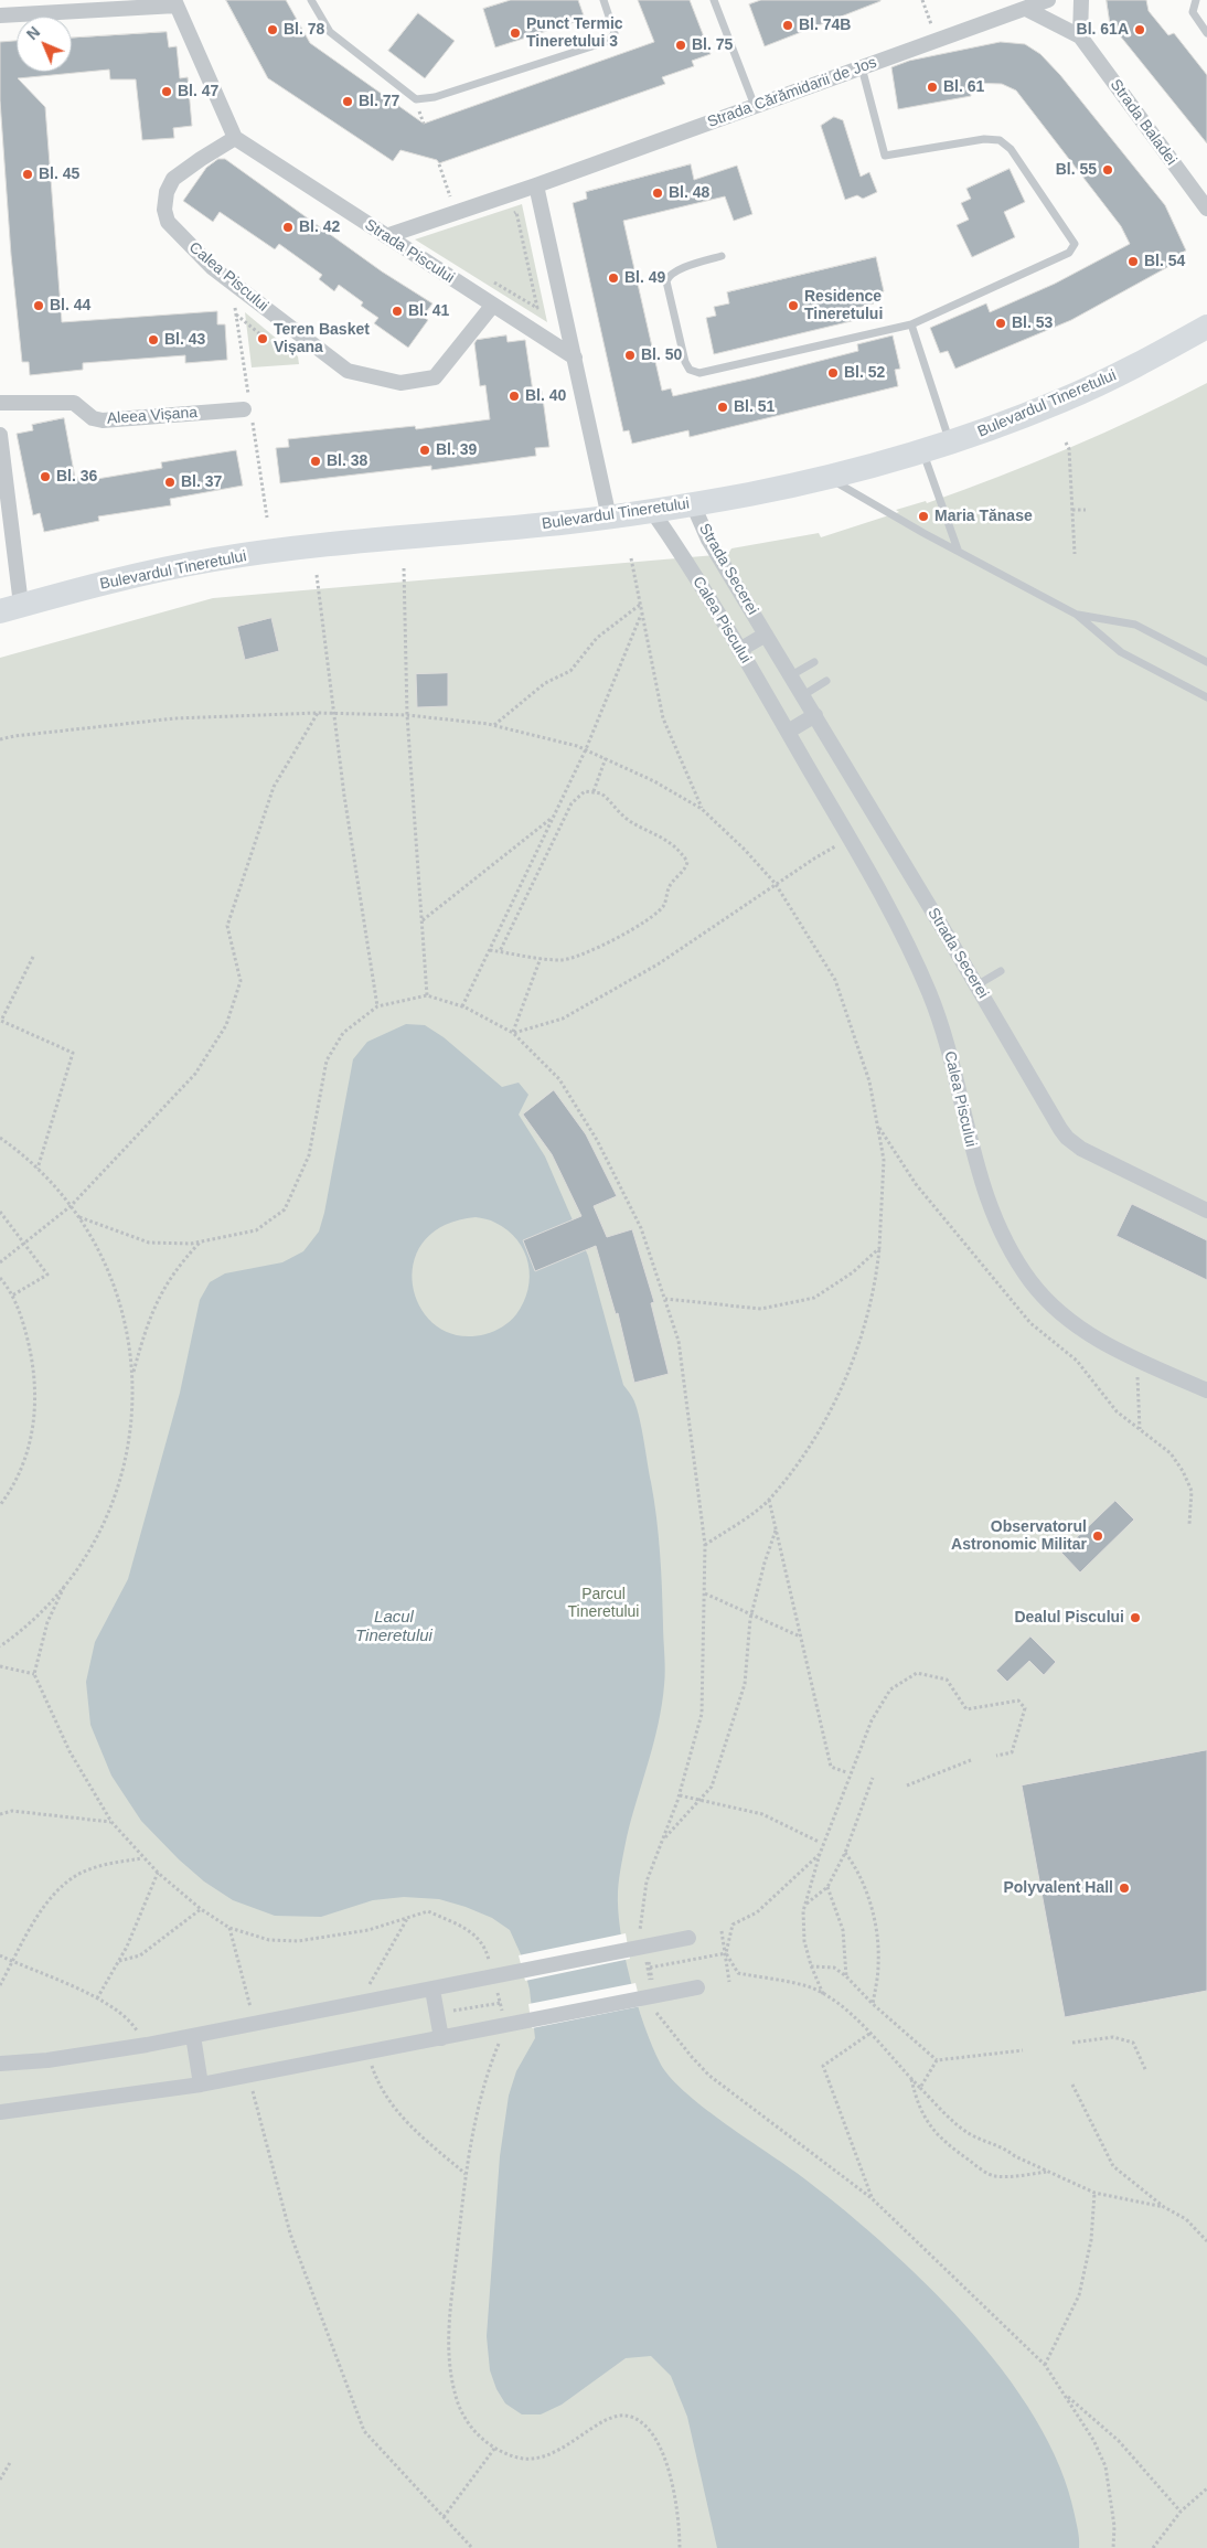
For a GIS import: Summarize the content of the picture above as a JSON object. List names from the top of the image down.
{
  "streets": {
    "main road": ["Bulevardul Tineretului"],
    "street": [
      "Strada Cărămidarii de Jos",
      "Strada Baladei",
      "Strada Piscului",
      "Calea Piscului",
      "Aleea Vișana",
      "Strada Secerei"
    ]
  },
  "crossings": [
    ["Strada Cărămidarii de Jos", "Strada Baladei"],
    ["Strada Cărămidarii de Jos", "Strada Piscului"],
    ["Strada Piscului", "Calea Piscului"],
    ["Calea Piscului", "Bulevardul Tineretului"],
    ["Bulevardul Tineretului", "Strada Secerei"]
  ],
  "water": ["Lacul Tineretului"],
  "parks": ["Parcul Tineretului"],
  "places": [
    "Bl. 74B",
    "Bl. 78",
    "Bl. 61A",
    "Punct Termic Tineretului 3",
    "Bl. 75",
    "Bl. 61",
    "Bl. 47",
    "Bl. 77",
    "Bl. 55",
    "Bl. 45",
    "Bl. 48",
    "Bl. 42",
    "Bl. 54",
    "Bl. 49",
    "Bl. 44",
    "Residence Tineretului",
    "Bl. 41",
    "Bl. 53",
    "Teren Basket Vișana",
    "Bl. 43",
    "Bl. 50",
    "Bl. 52",
    "Bl. 40",
    "Bl. 51",
    "Bl. 39",
    "Bl. 38",
    "Bl. 36",
    "Bl. 37",
    "Maria Tănase",
    "Observatorul Astronomic Militar",
    "Dealul Piscului",
    "Polyvalent Hall"
  ],
  "north": "top left"
}
